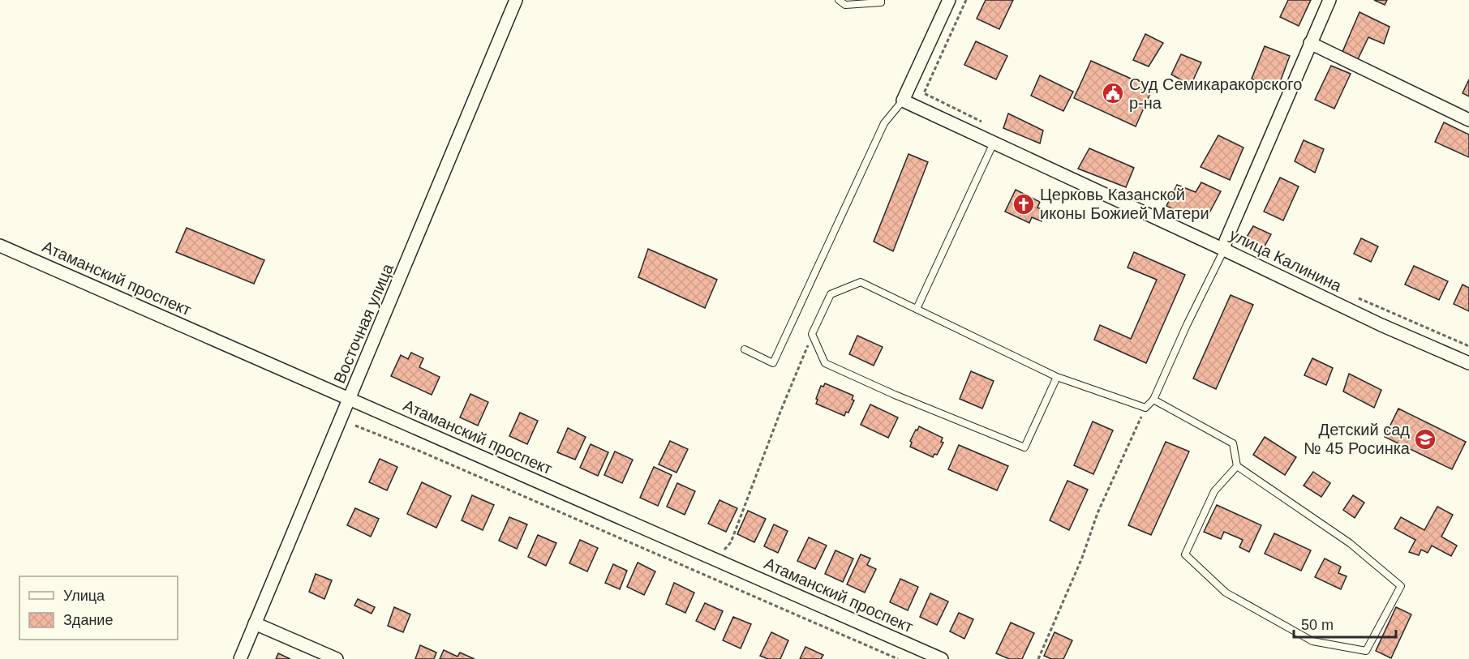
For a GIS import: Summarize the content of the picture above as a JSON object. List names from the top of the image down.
{
  "streets": {
    "street": ["улица Калинина", "Атаманский проспект", "Восточная улица"]
  },
  "crossings": [
    ["Атаманский проспект", "Восточная улица"]
  ],
  "places": {
    "public building": ["Суд Семикаракорского р-на"],
    "church": ["Церковь Казанской иконы Божией Матери"],
    "school or university": ["Детский сад № 45 Росинка"]
  },
  "legend": ["Улица", "Здание"],
  "scale_bar": "50 m"
}
